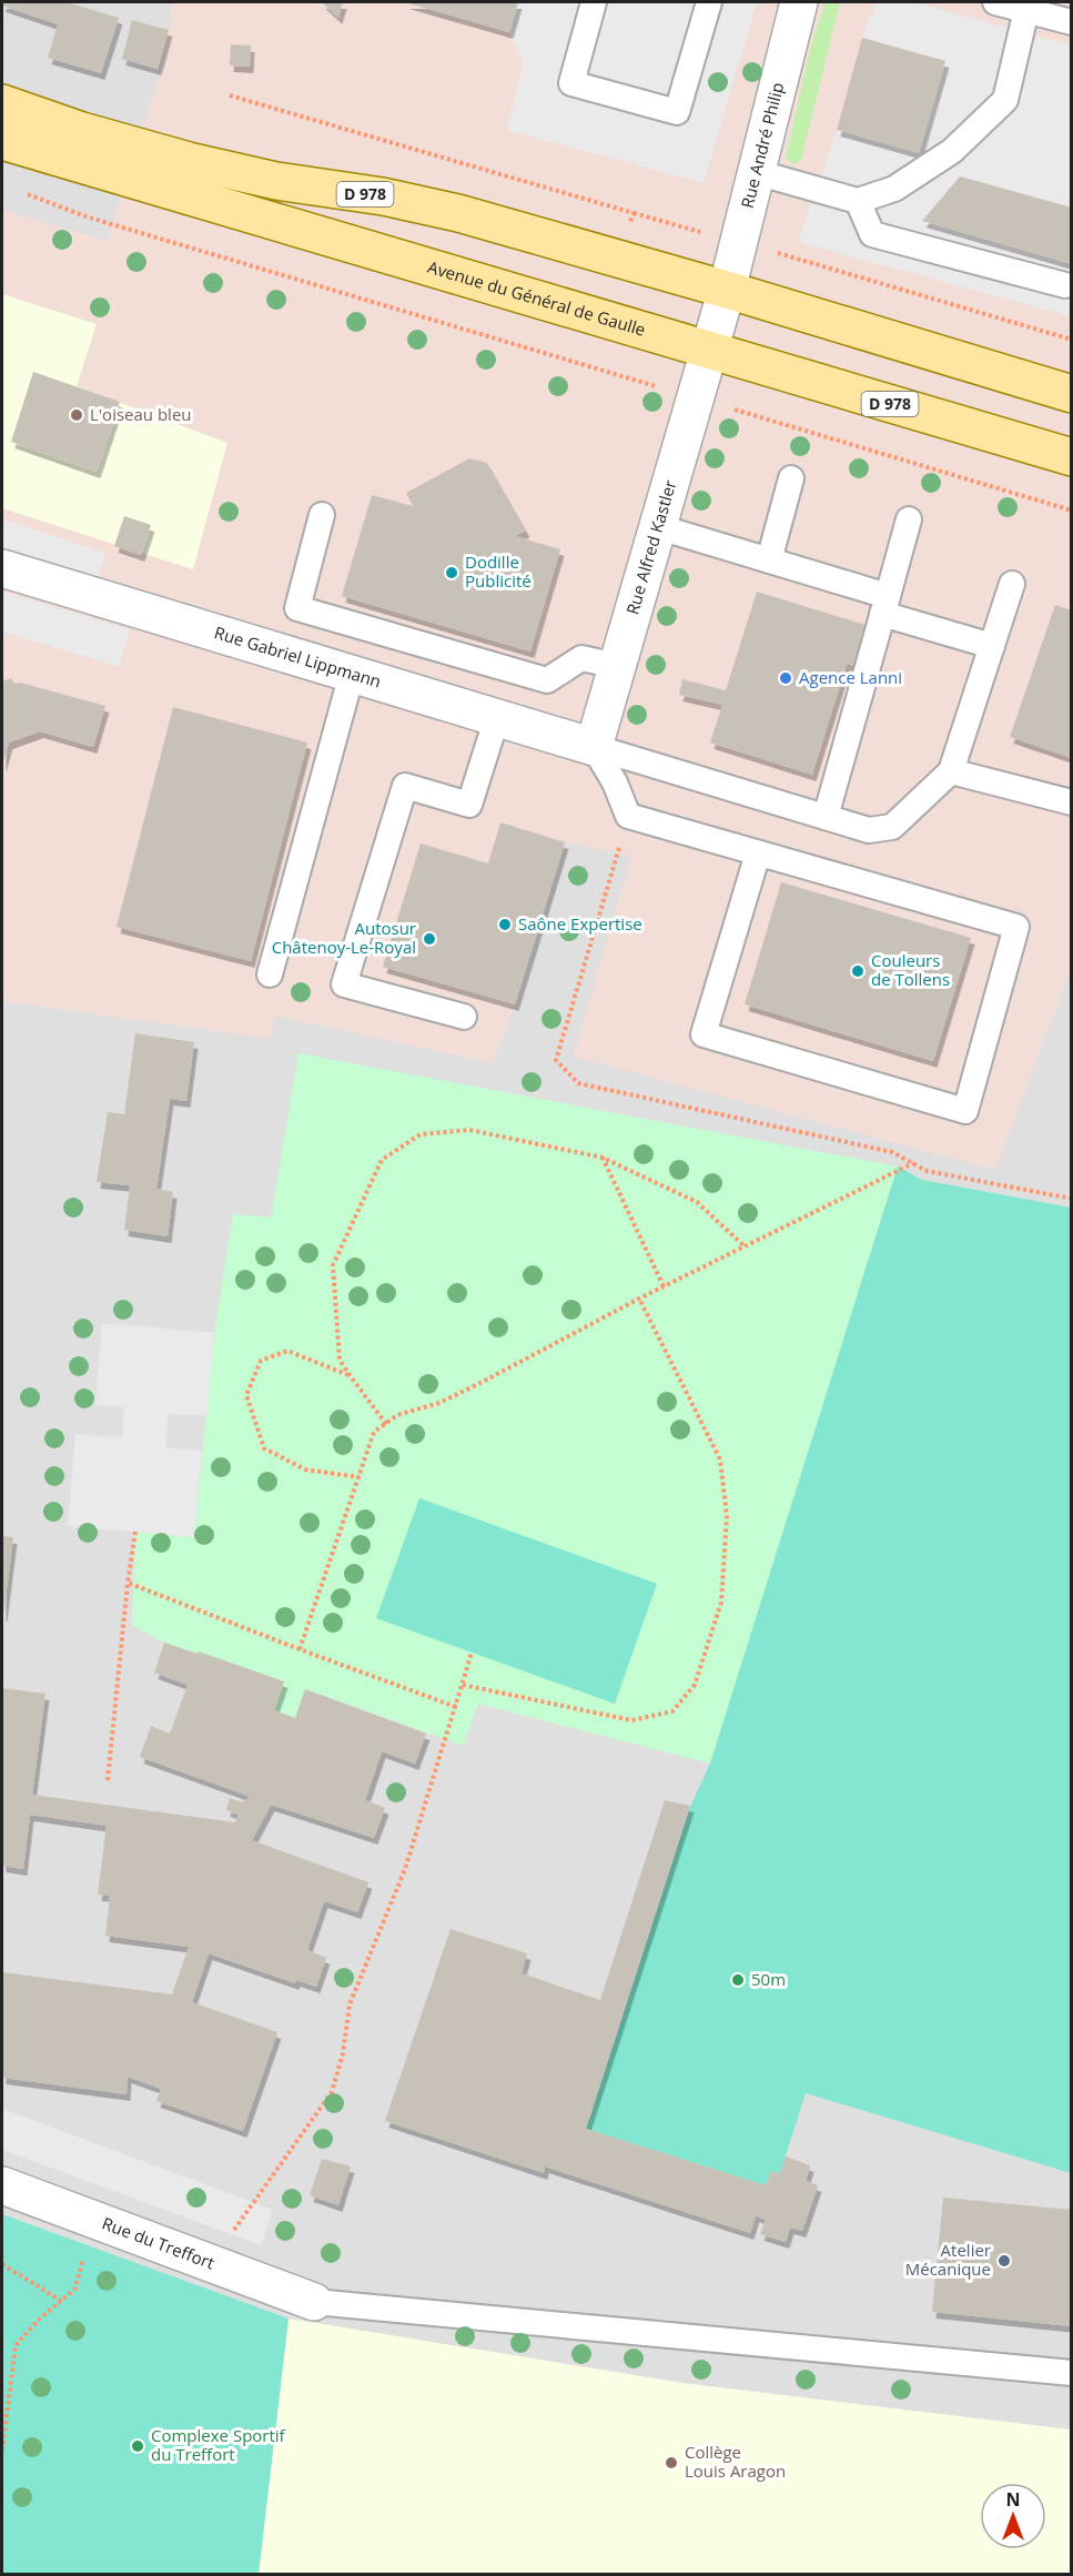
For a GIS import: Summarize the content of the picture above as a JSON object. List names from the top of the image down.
{
  "streets": {
    "main road": ["D 978", "Avenue du Général de Gaulle"],
    "street": [
      "Rue André Philip",
      "Rue Alfred Kastler",
      "Rue Gabriel Lippmann",
      "Rue du Treffort"
    ]
  },
  "crossings": [
    ["Rue André Philip", "D 978"],
    ["Rue André Philip", "Avenue du Général de Gaulle"],
    ["Rue André Philip", "Rue Alfred Kastler"],
    ["Avenue du Général de Gaulle", "Rue Alfred Kastler"],
    ["Rue Alfred Kastler", "Rue Gabriel Lippmann"]
  ],
  "places": [
    "L'oiseau bleu",
    "Dodille Publicité",
    "Agence Lanni",
    "Saône Expertise",
    "Autosur Châtenoy-Le-Royal",
    "Couleurs de Tollens",
    "50m",
    "Atelier Mécanique",
    "Complexe Sportif du Treffort",
    "Collège Louis Aragon"
  ],
  "north": "top"
}
